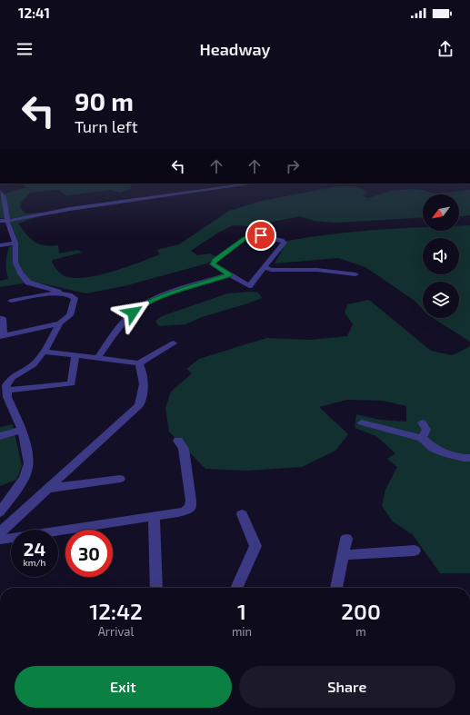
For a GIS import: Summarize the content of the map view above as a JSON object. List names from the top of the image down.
{
  "north": "bottom left",
  "page": {
    "status": "12:41",
    "header": "Headway",
    "turn": ["90 m", "Turn left"],
    "speed": "24 km/h",
    "limit": "30",
    "eta": [
      "12:42",
      "Arrival",
      "1",
      "min",
      "200",
      "m"
    ],
    "buttons": ["Exit", "Share"]
  }
}
